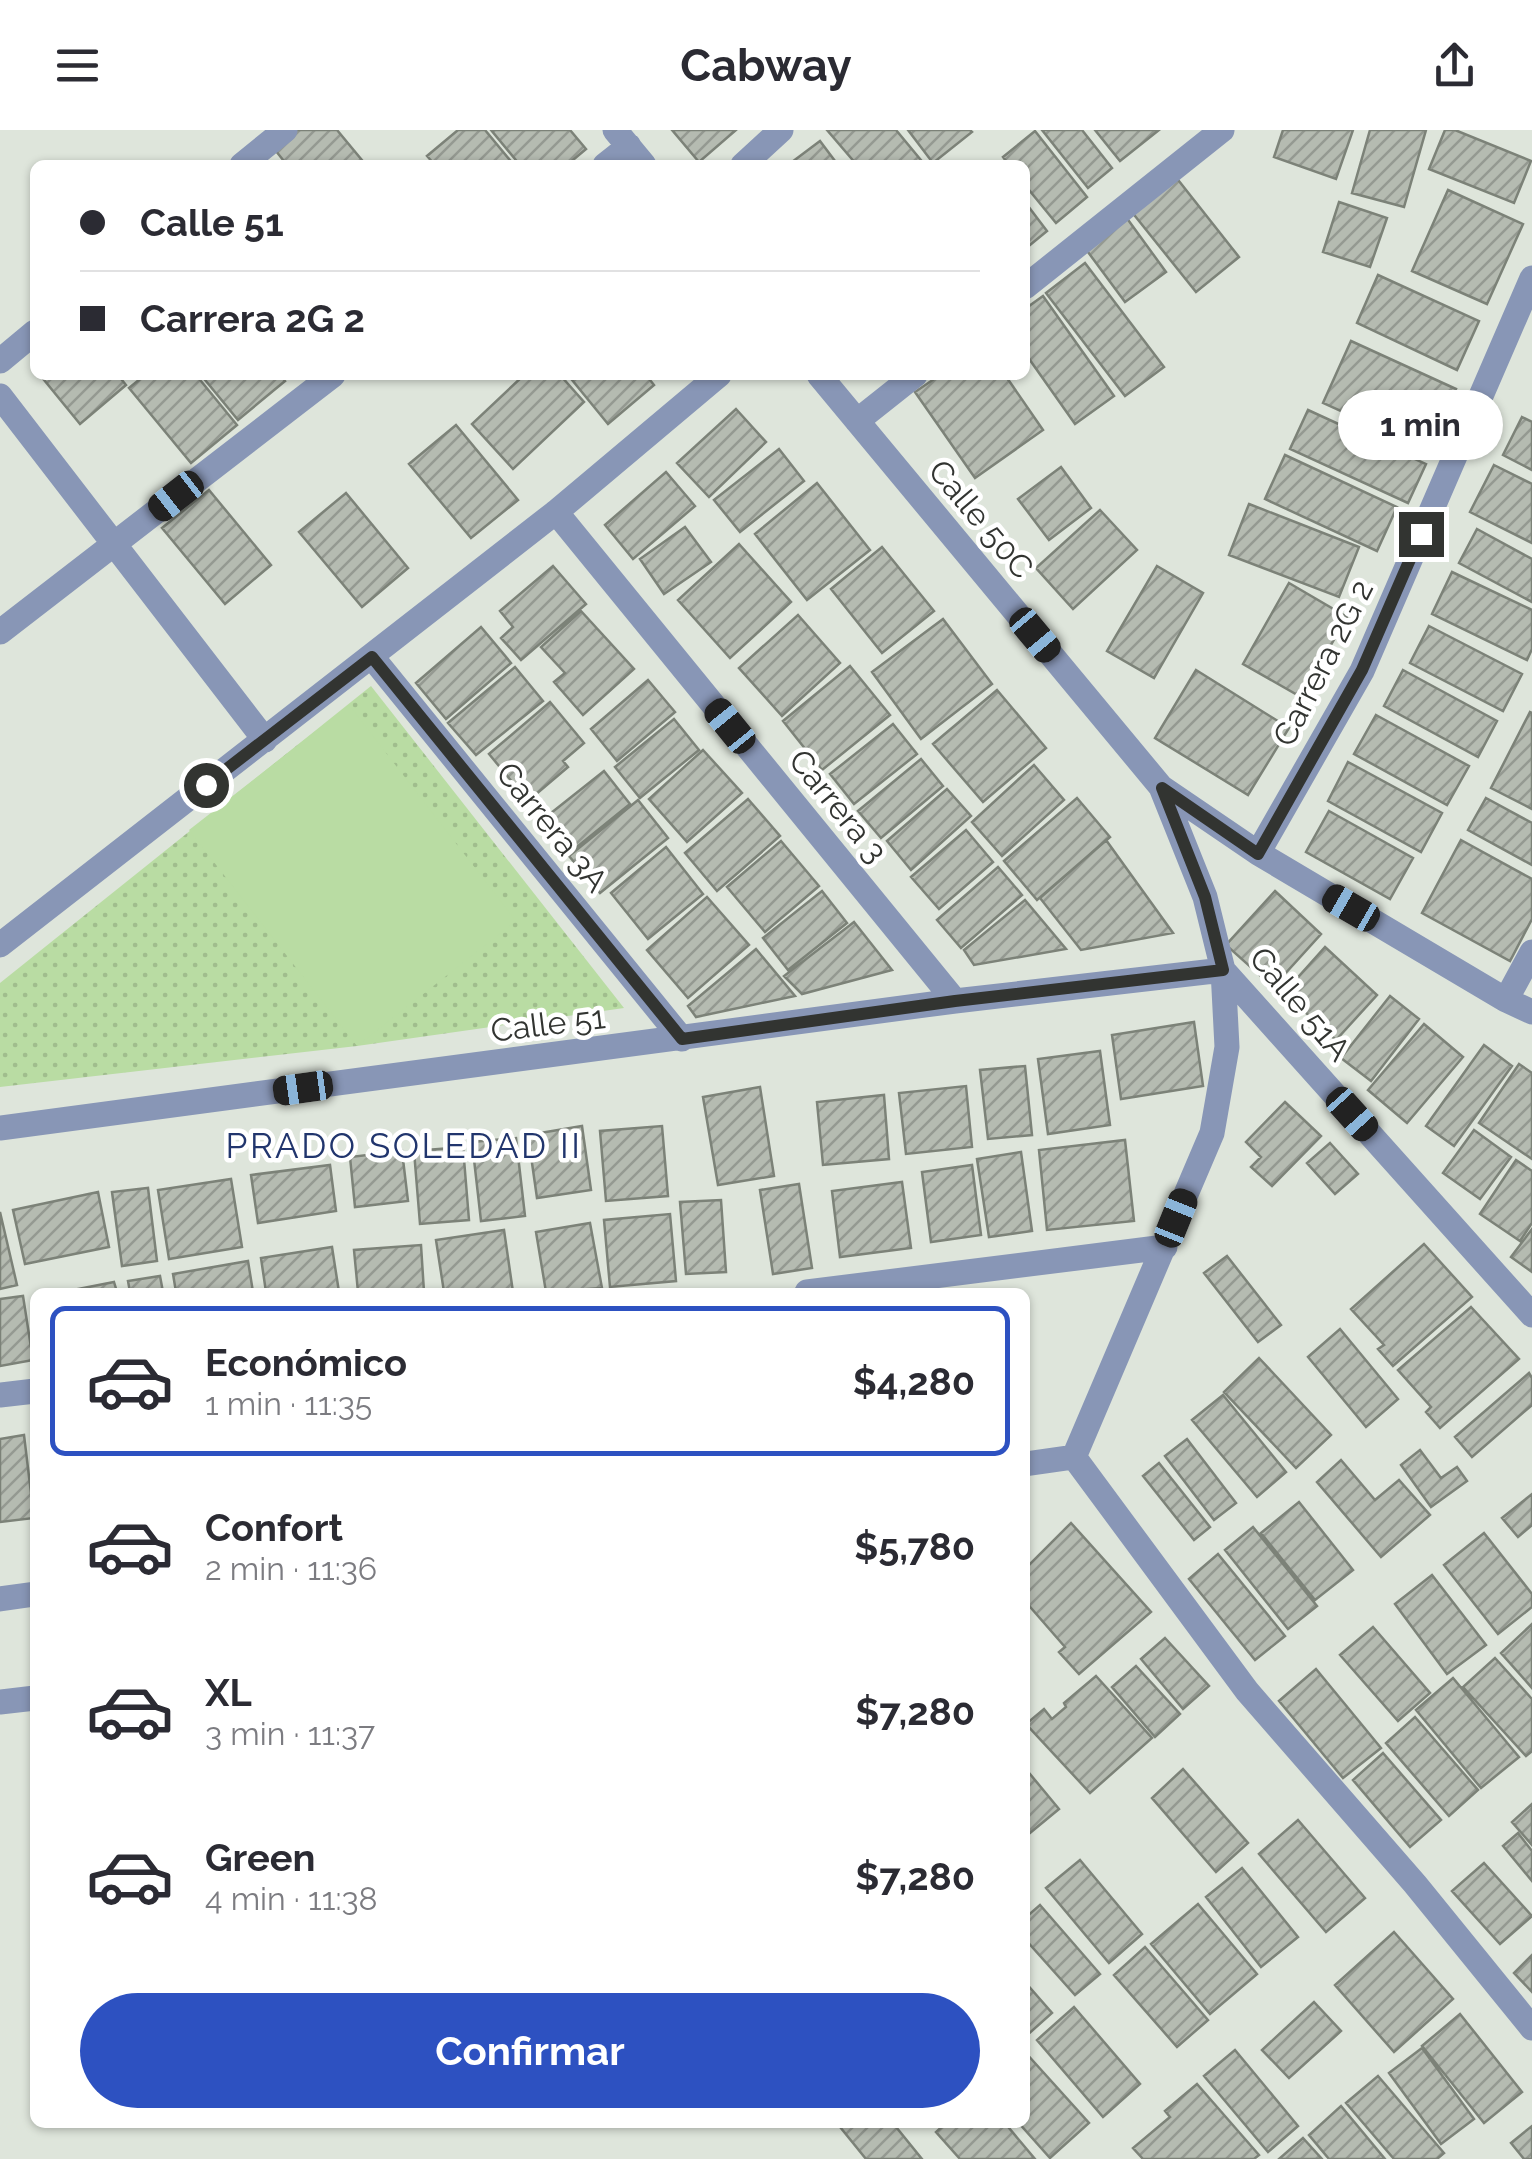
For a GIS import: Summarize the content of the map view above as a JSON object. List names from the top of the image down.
{
  "streets": {
    "street": [
      "Calle 50C",
      "Carrera 2G 2",
      "Carrera 3",
      "Carrera 3A",
      "Calle 51A",
      "Calle 51"
    ]
  },
  "crossings": [
    ["Calle 50C", "Carrera 2G 2"],
    ["Calle 50C", "Calle 51A"],
    ["Carrera 3", "Calle 51"],
    ["Carrera 3A", "Calle 51"],
    ["Calle 51A", "Calle 51"]
  ],
  "districts": ["PRADO SOLEDAD II"],
  "page": {
    "header": "Cabway",
    "banner": ["Calle 51", "Carrera 2G 2"],
    "bubble": "1 min",
    "list": [
      {
        "name": "Económico",
        "note": "1 min · 11:35",
        "value": "$4,280"
      },
      {
        "name": "Confort",
        "note": "2 min · 11:36",
        "value": "$5,780"
      },
      {
        "name": "XL",
        "note": "3 min · 11:37",
        "value": "$7,280"
      },
      {
        "name": "Green",
        "note": "4 min · 11:38",
        "value": "$7,280"
      }
    ],
    "buttons": "Confirmar"
  }
}
